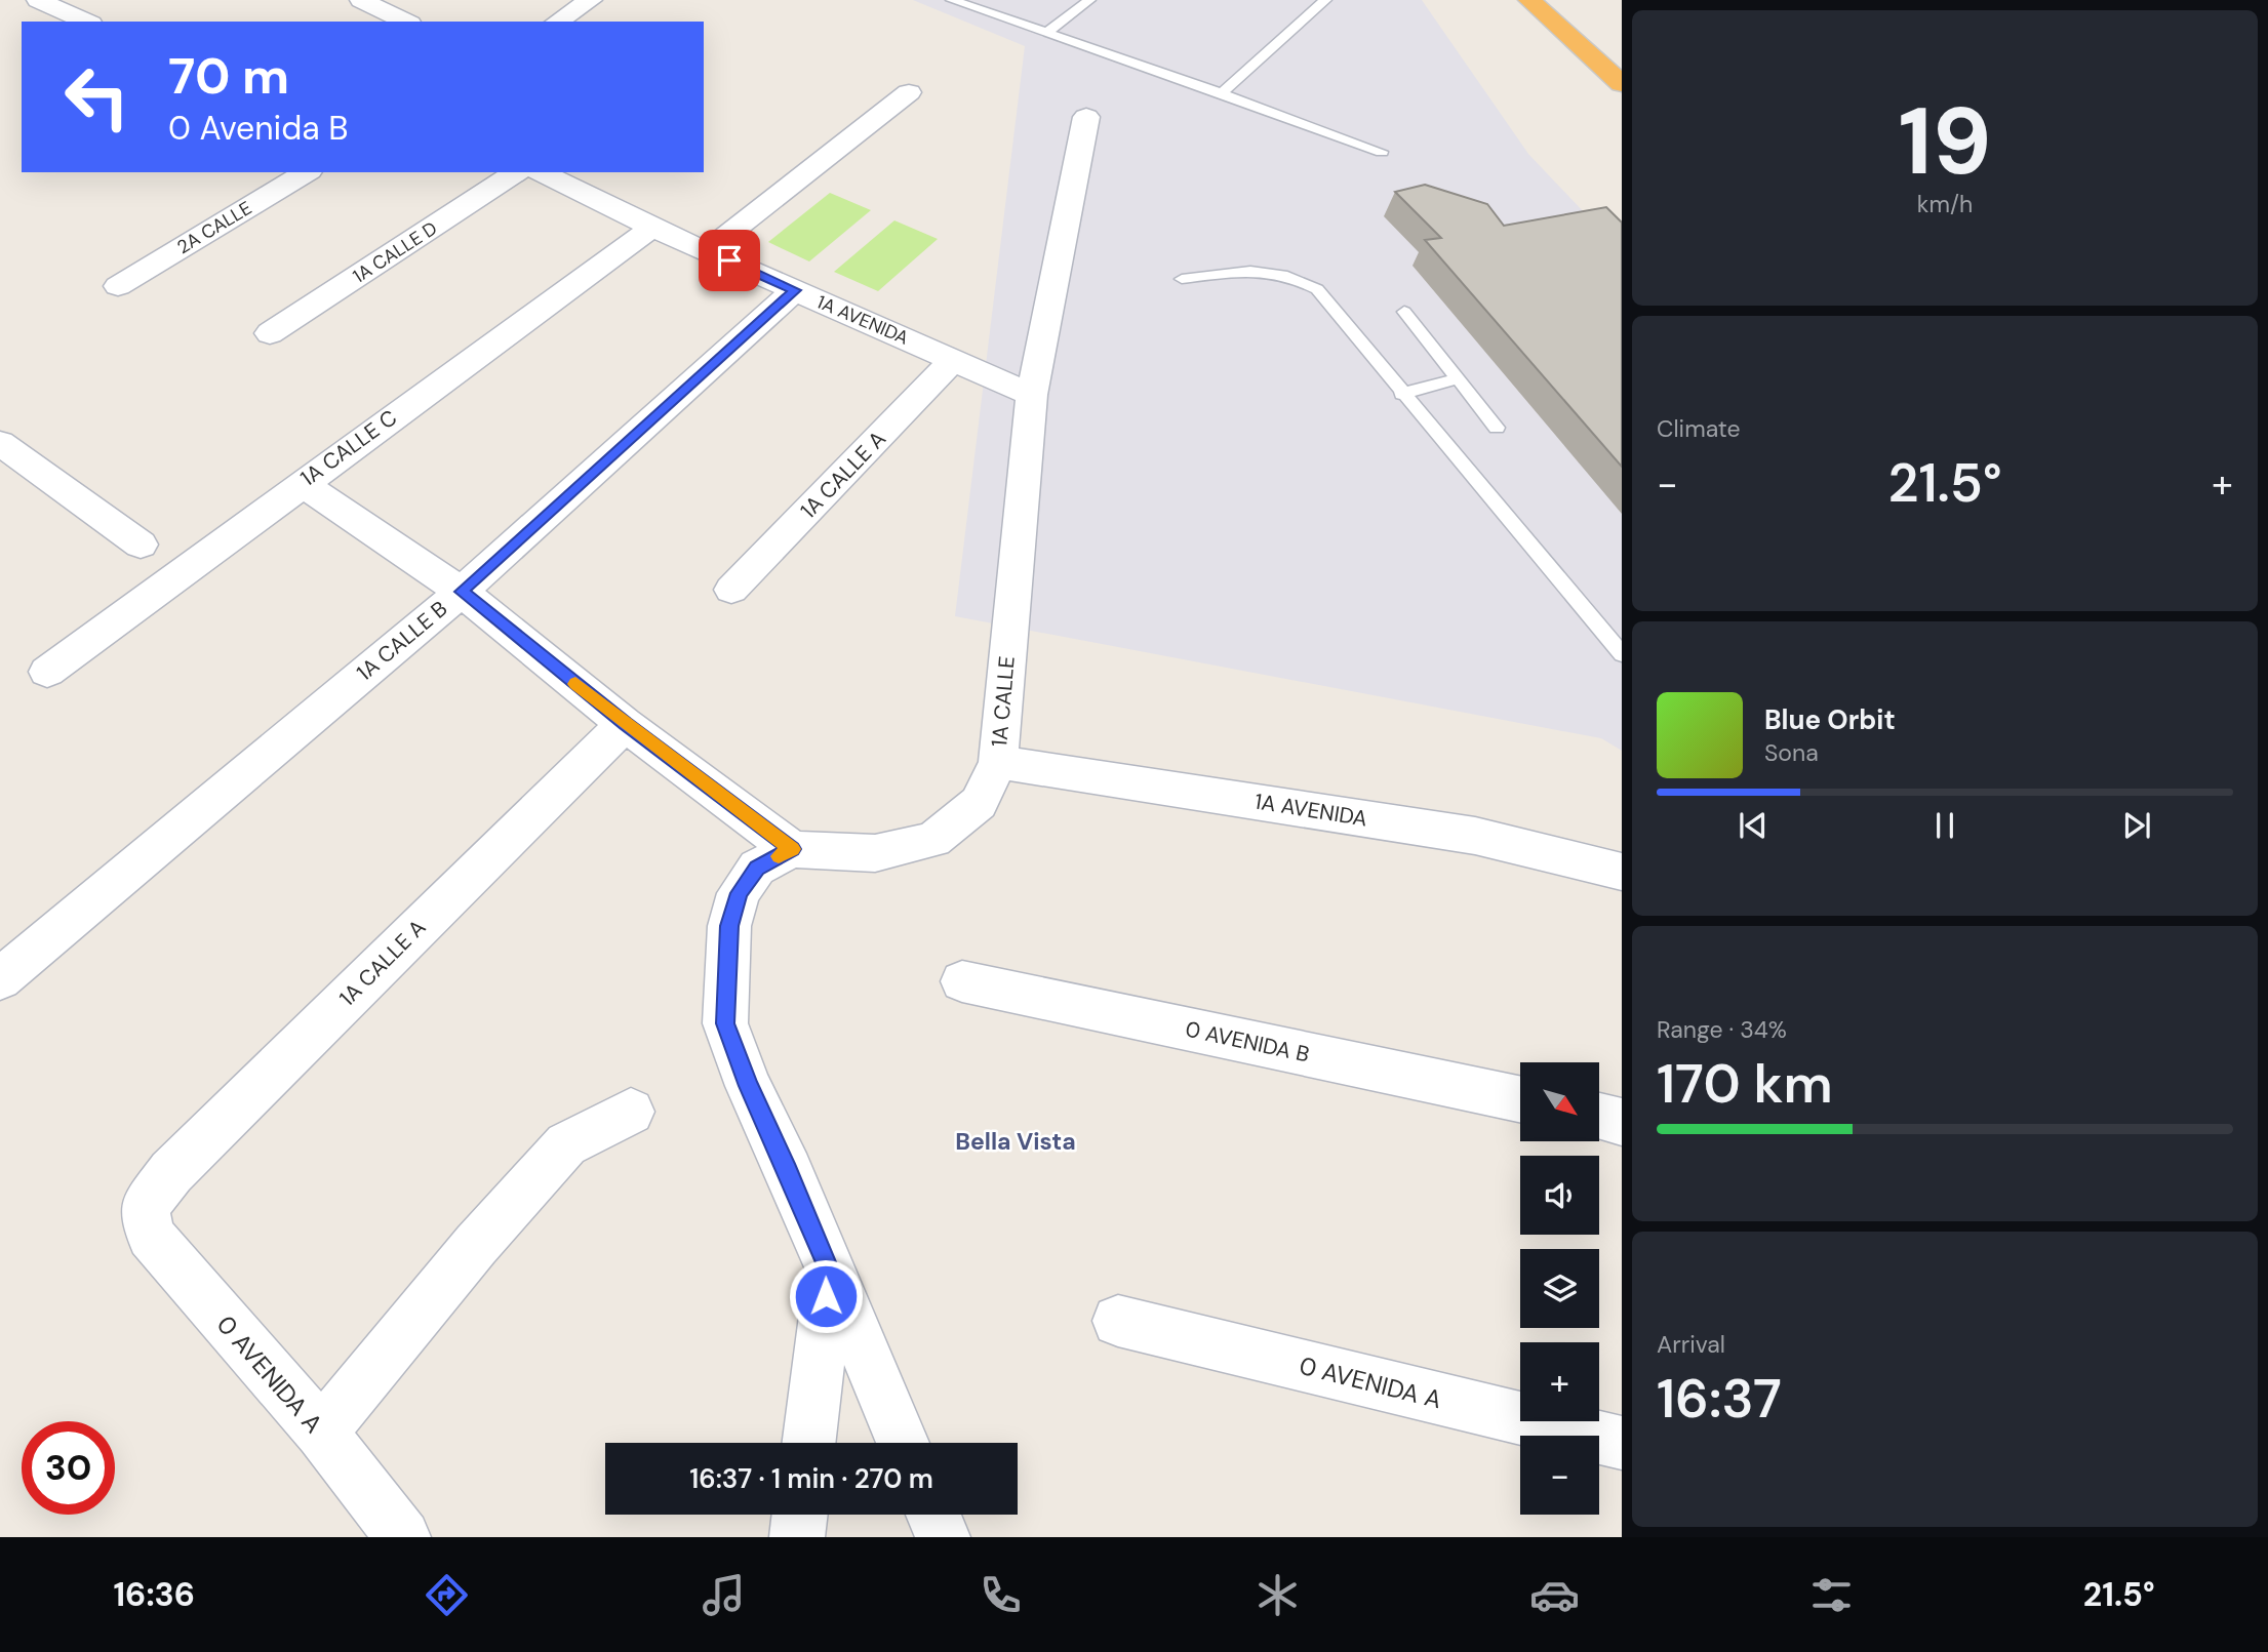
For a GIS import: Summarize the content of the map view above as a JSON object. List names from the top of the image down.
{
  "streets": {
    "street": [
      "2A CALLE",
      "1A CALLE D",
      "1A AVENIDA",
      "1A CALLE C",
      "1A CALLE A",
      "1A CALLE B",
      "1A CALLE",
      "0 AVENIDA B",
      "0 AVENIDA A"
    ]
  },
  "crossings": [
    ["1A AVENIDA", "1A CALLE C"],
    ["1A AVENIDA", "1A CALLE A"],
    ["1A AVENIDA", "1A CALLE B"],
    ["1A AVENIDA", "1A CALLE"],
    ["1A CALLE A", "0 AVENIDA A"]
  ],
  "districts": ["Bella Vista"],
  "north": "bottom right",
  "page": {
    "tile": [
      ["19", "km/h"],
      "Climate",
      ["Range · 34%", "170 km"],
      ["Arrival", "16:37"]
    ],
    "turn": ["70 m", "0 Avenida B"],
    "heat": ["−", "21.5°", "+"],
    "song": ["Blue Orbit", "Sona"],
    "map_buttons": ["+", "−"],
    "limit": "30",
    "trip": "16:37 · 1 min · 270 m",
    "tabs": ["16:36", "21.5°"]
  }
}
